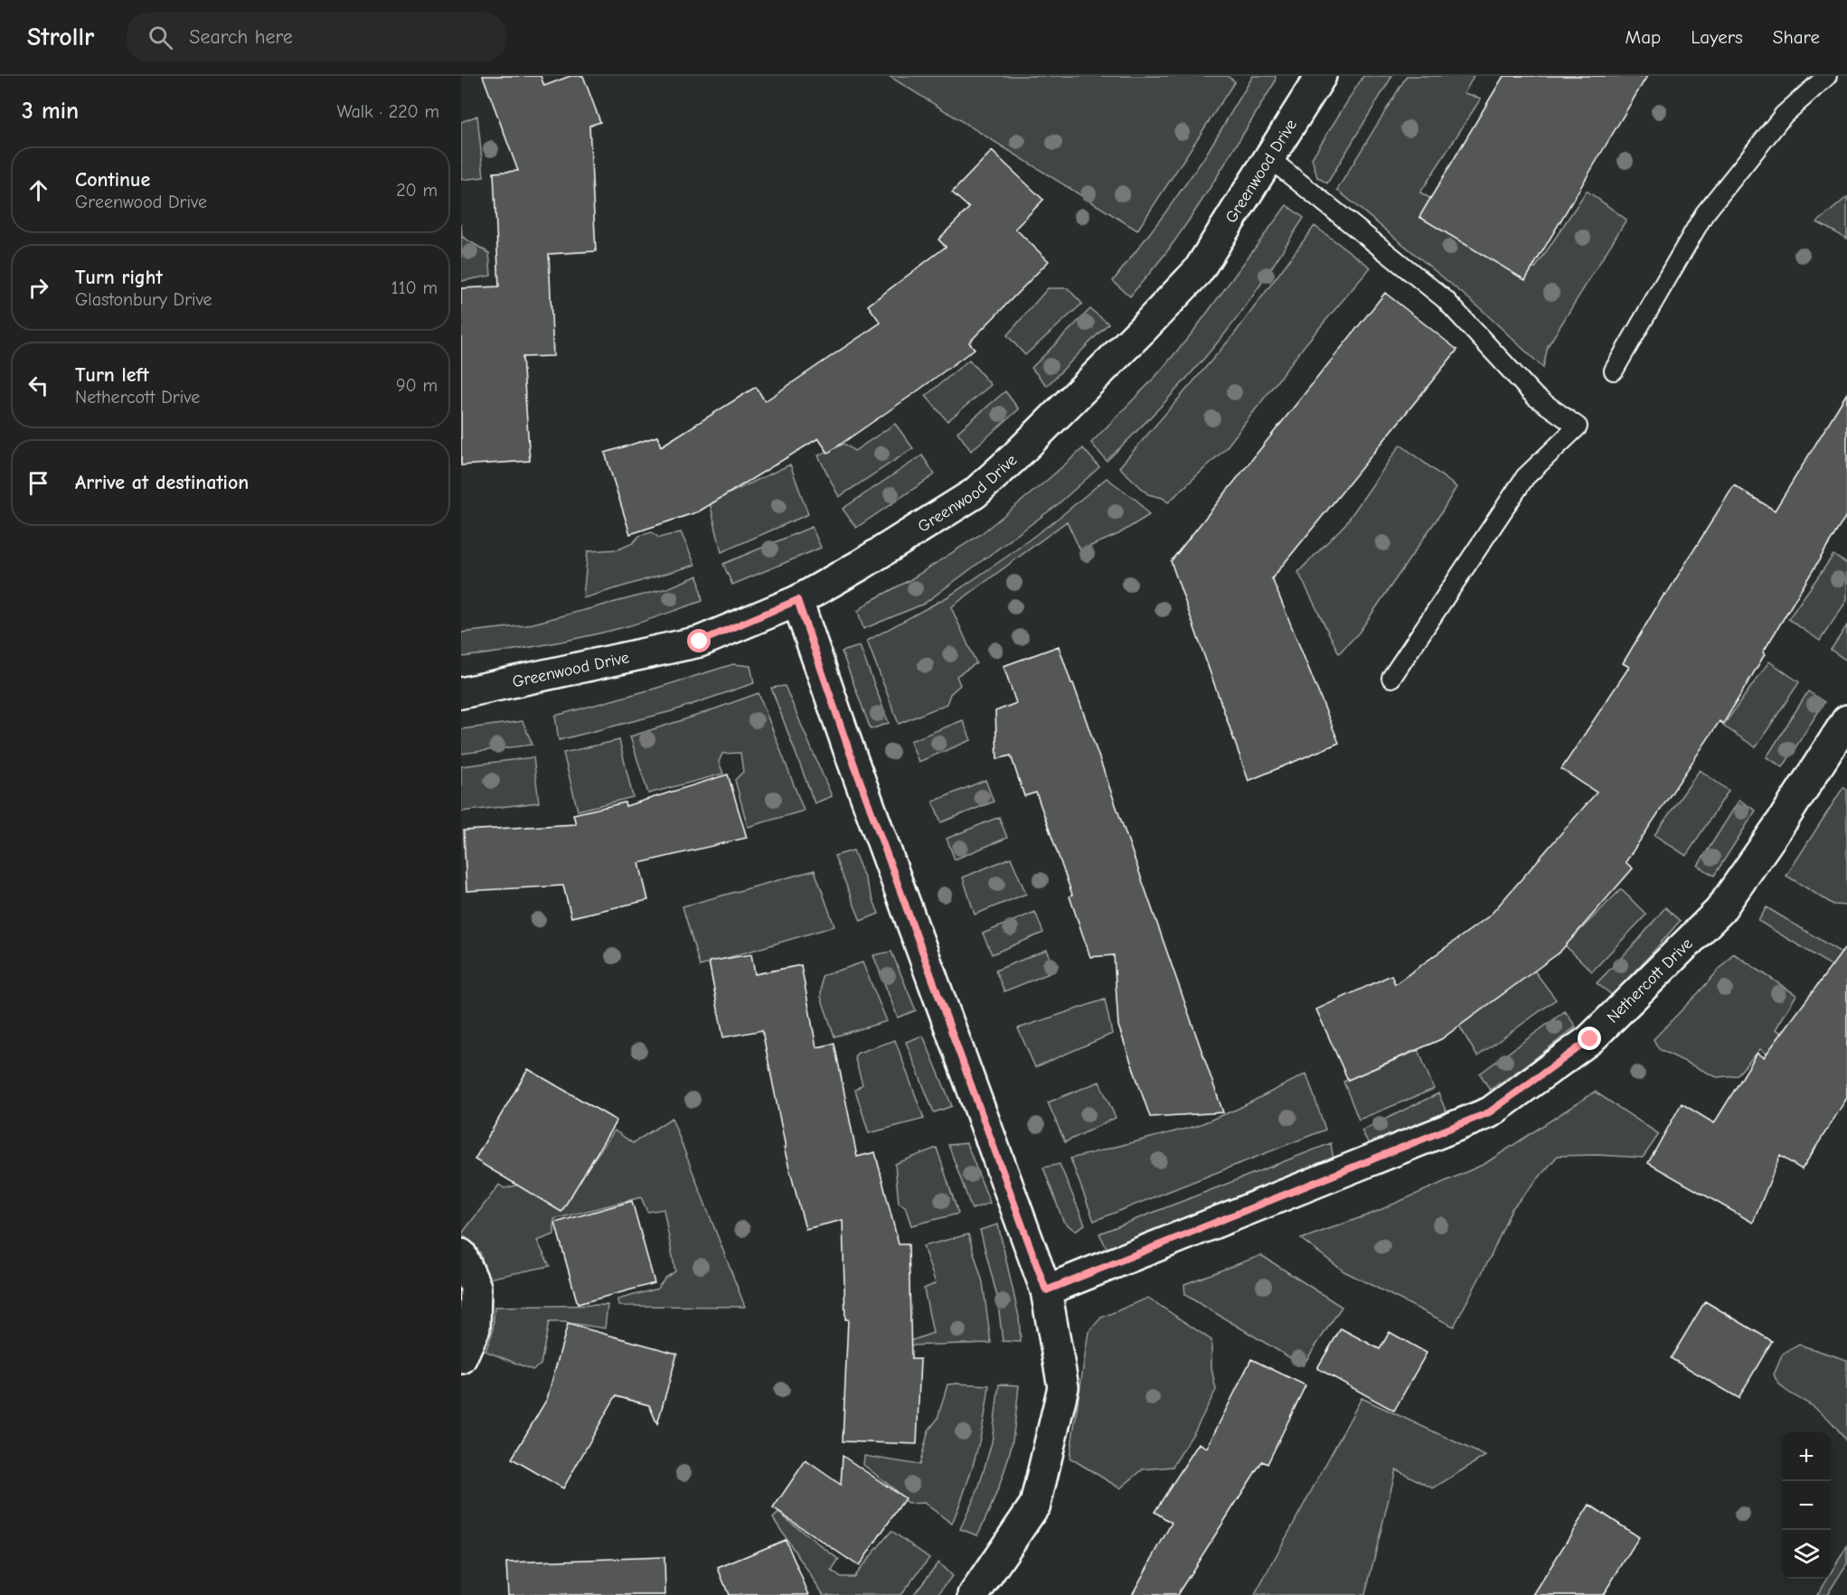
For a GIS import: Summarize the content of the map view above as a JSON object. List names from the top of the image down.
{
  "streets": {
    "street": ["Greenwood Drive", "Nethercott Drive"]
  },
  "page": {
    "header": "Strollr",
    "search": "Search here",
    "nav": ["Map", "Layers", "Share"],
    "heading": ["3 min", "Walk · 220 m"],
    "list": [
      ["Continue", "Greenwood Drive", "20 m"],
      ["Turn right", "Glastonbury Drive", "110 m"],
      ["Turn left", "Nethercott Drive", "90 m"],
      "Arrive at destination"
    ],
    "map_buttons": ["+", "−"]
  }
}
